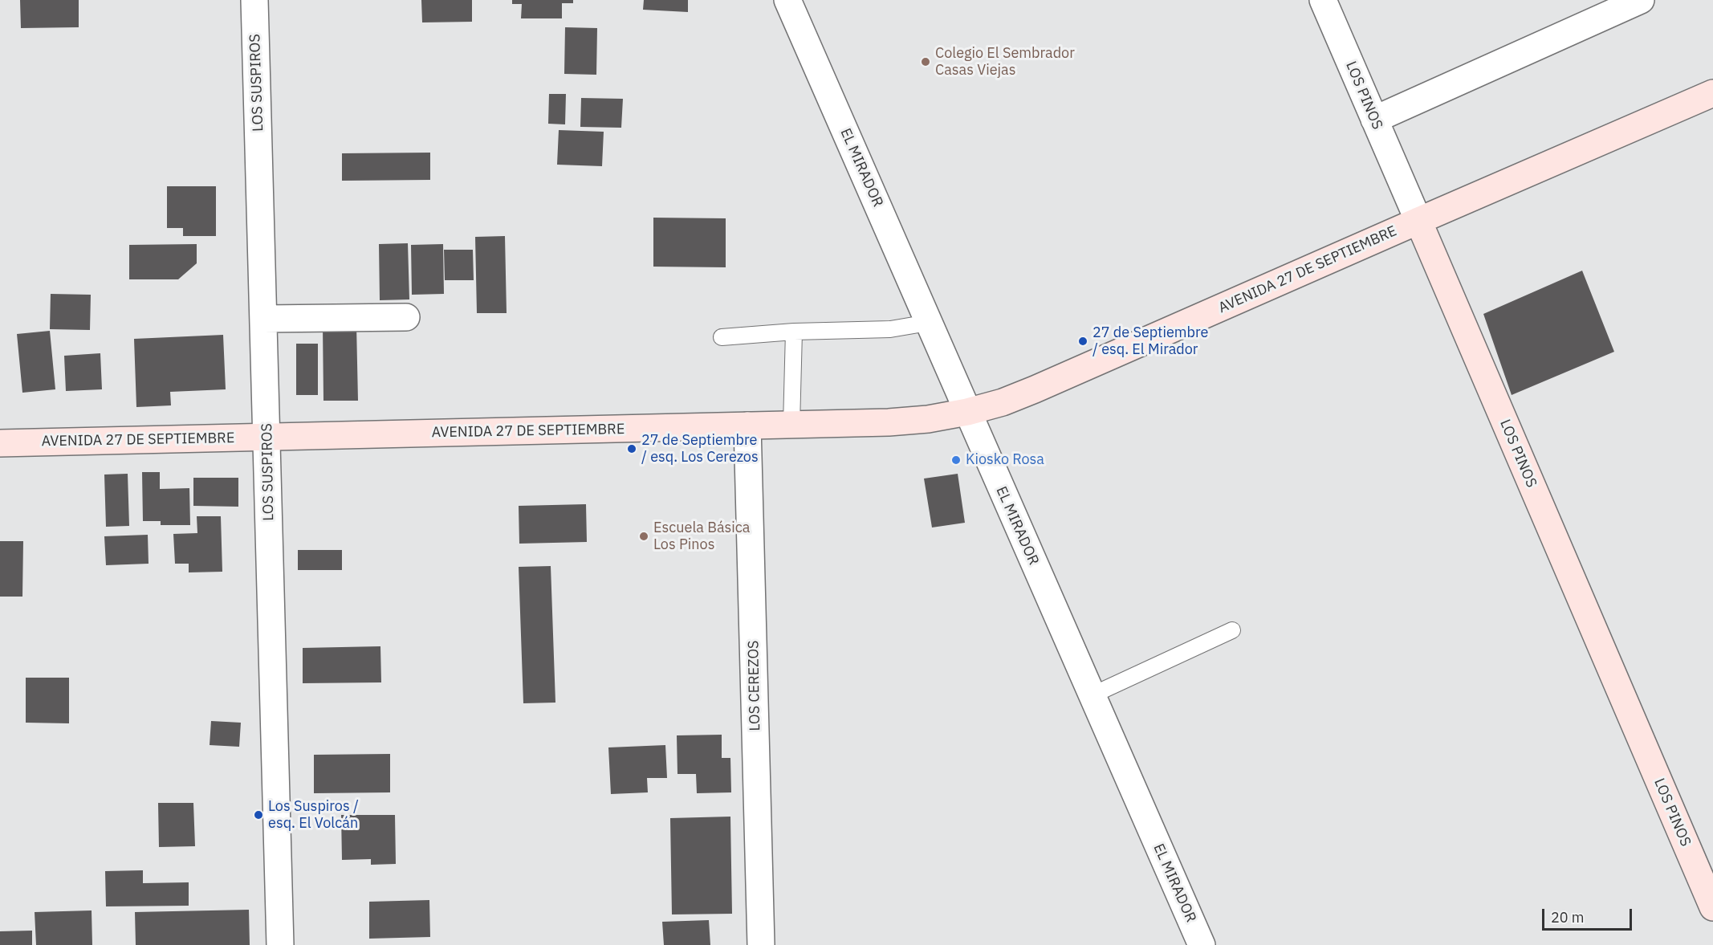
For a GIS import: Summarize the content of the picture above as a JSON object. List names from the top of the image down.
{
  "streets": {
    "street": [
      "LOS SUSPIROS",
      "LOS PINOS",
      "EL MIRADOR",
      "AVENIDA 27 DE SEPTIEMBRE",
      "LOS CEREZOS"
    ]
  },
  "crossings": [
    ["LOS SUSPIROS", "AVENIDA 27 DE SEPTIEMBRE"],
    ["LOS PINOS", "AVENIDA 27 DE SEPTIEMBRE"],
    ["EL MIRADOR", "AVENIDA 27 DE SEPTIEMBRE"],
    ["AVENIDA 27 DE SEPTIEMBRE", "LOS CEREZOS"]
  ],
  "places": [
    "Colegio El Sembrador Casas Viejas",
    "27 de Septiembre / esq. El Mirador",
    "27 de Septiembre / esq. Los Cerezos",
    "Kiosko Rosa",
    "Escuela Básica Los Pinos",
    "Los Suspiros / esq. El Volcán"
  ],
  "scale_bar": "20 m"
}
